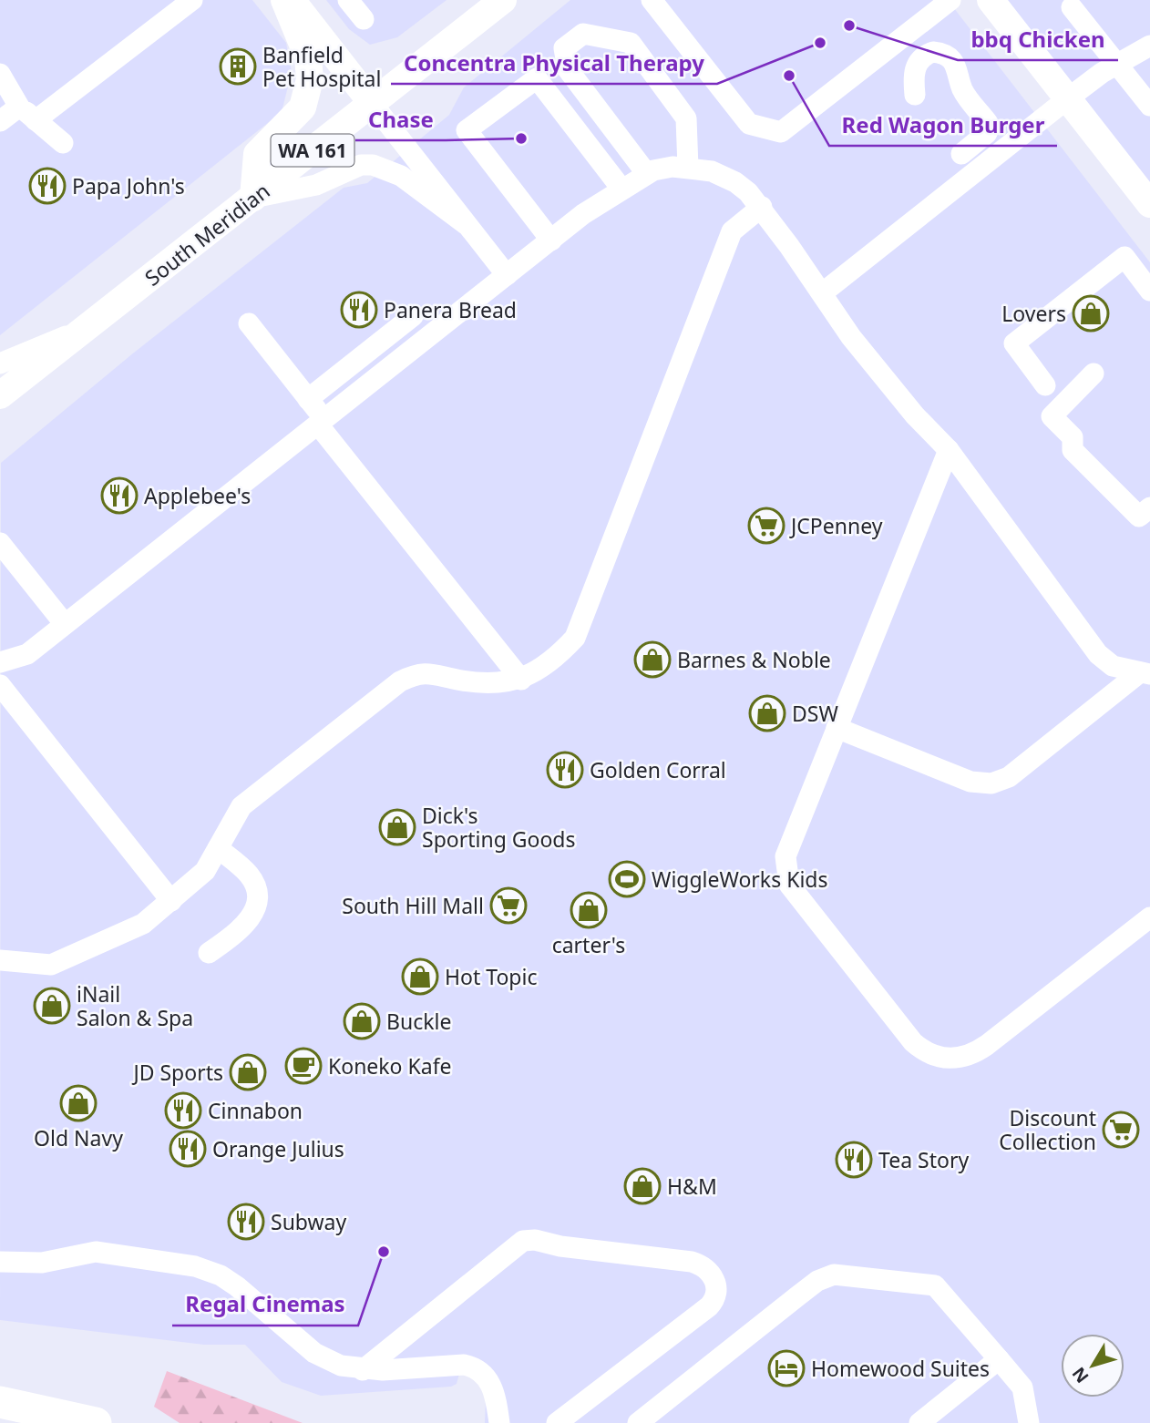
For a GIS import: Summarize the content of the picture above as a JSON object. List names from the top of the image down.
{
  "streets": {
    "main road": ["WA 161", "South Meridian"]
  },
  "places": {
    "other": [
      "bbq Chicken",
      "Concentra Physical Therapy",
      "Red Wagon Burger",
      "Chase",
      "Regal Cinemas"
    ],
    "building": ["Banfield Pet Hospital"],
    "restaurant": [
      "Papa John's",
      "Panera Bread",
      "Applebee's",
      "Golden Corral",
      "Cinnabon",
      "Orange Julius",
      "Tea Story",
      "Subway"
    ],
    "shop": [
      "Lovers",
      "Barnes & Noble",
      "DSW",
      "Dick's Sporting Goods",
      "carter's",
      "Hot Topic",
      "iNail Salon & Spa",
      "Buckle",
      "JD Sports",
      "Old Navy",
      "H&M"
    ],
    "supermarket": ["JCPenney", "South Hill Mall", "Discount Collection"],
    "sports": ["WiggleWorks Kids"],
    "cafe": ["Koneko Kafe"],
    "hotel": ["Homewood Suites"]
  },
  "north": "bottom left"
}
